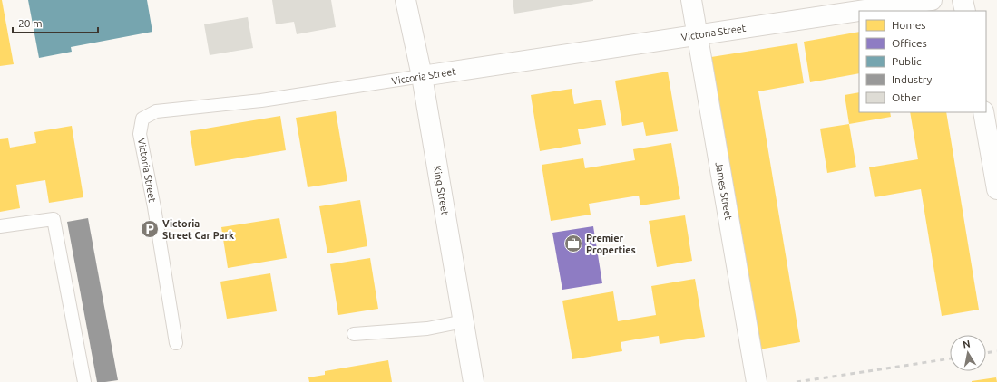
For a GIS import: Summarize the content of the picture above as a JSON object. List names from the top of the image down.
{
  "streets": {
    "street": ["Victoria Street", "King Street", "James Street"]
  },
  "crossings": [
    ["Victoria Street", "King Street"],
    ["Victoria Street", "James Street"]
  ],
  "places": {
    "parking": ["Victoria Street Car Park"],
    "office": ["Premier Properties"]
  },
  "legend": [
    "Homes",
    "Offices",
    "Public",
    "Industry",
    "Other"
  ],
  "scale_bar": "20 m",
  "north": "top"
}
